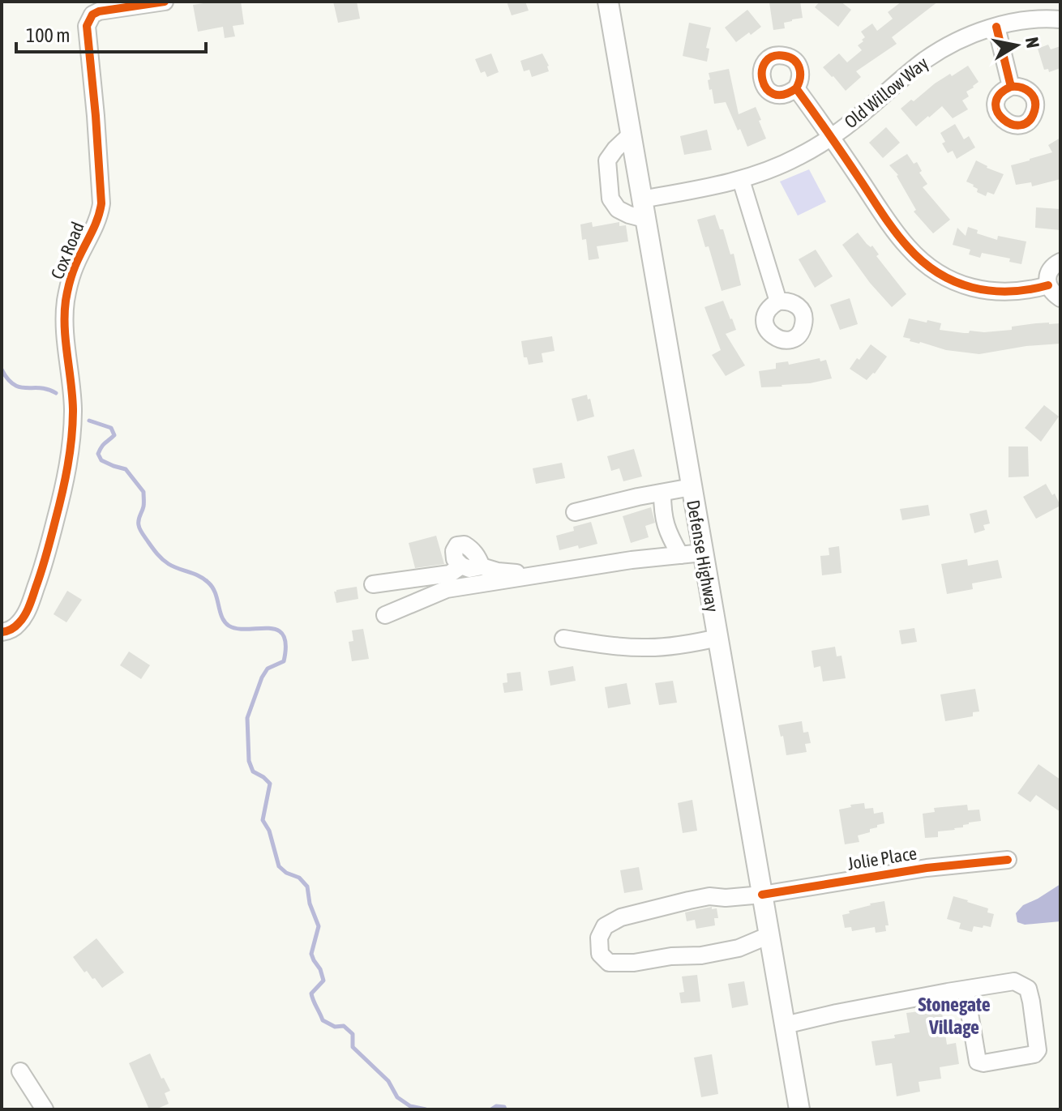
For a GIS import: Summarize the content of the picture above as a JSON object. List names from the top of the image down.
{
  "streets": {
    "main road": ["Defense Highway"],
    "street": ["Old Willow Way", "Cox Road", "Jolie Place"]
  },
  "crossings": [
    ["Old Willow Way", "Defense Highway"],
    ["Defense Highway", "Jolie Place"]
  ],
  "districts": ["Stonegate Village"],
  "scale_bar": "100 m",
  "north": "right"
}
